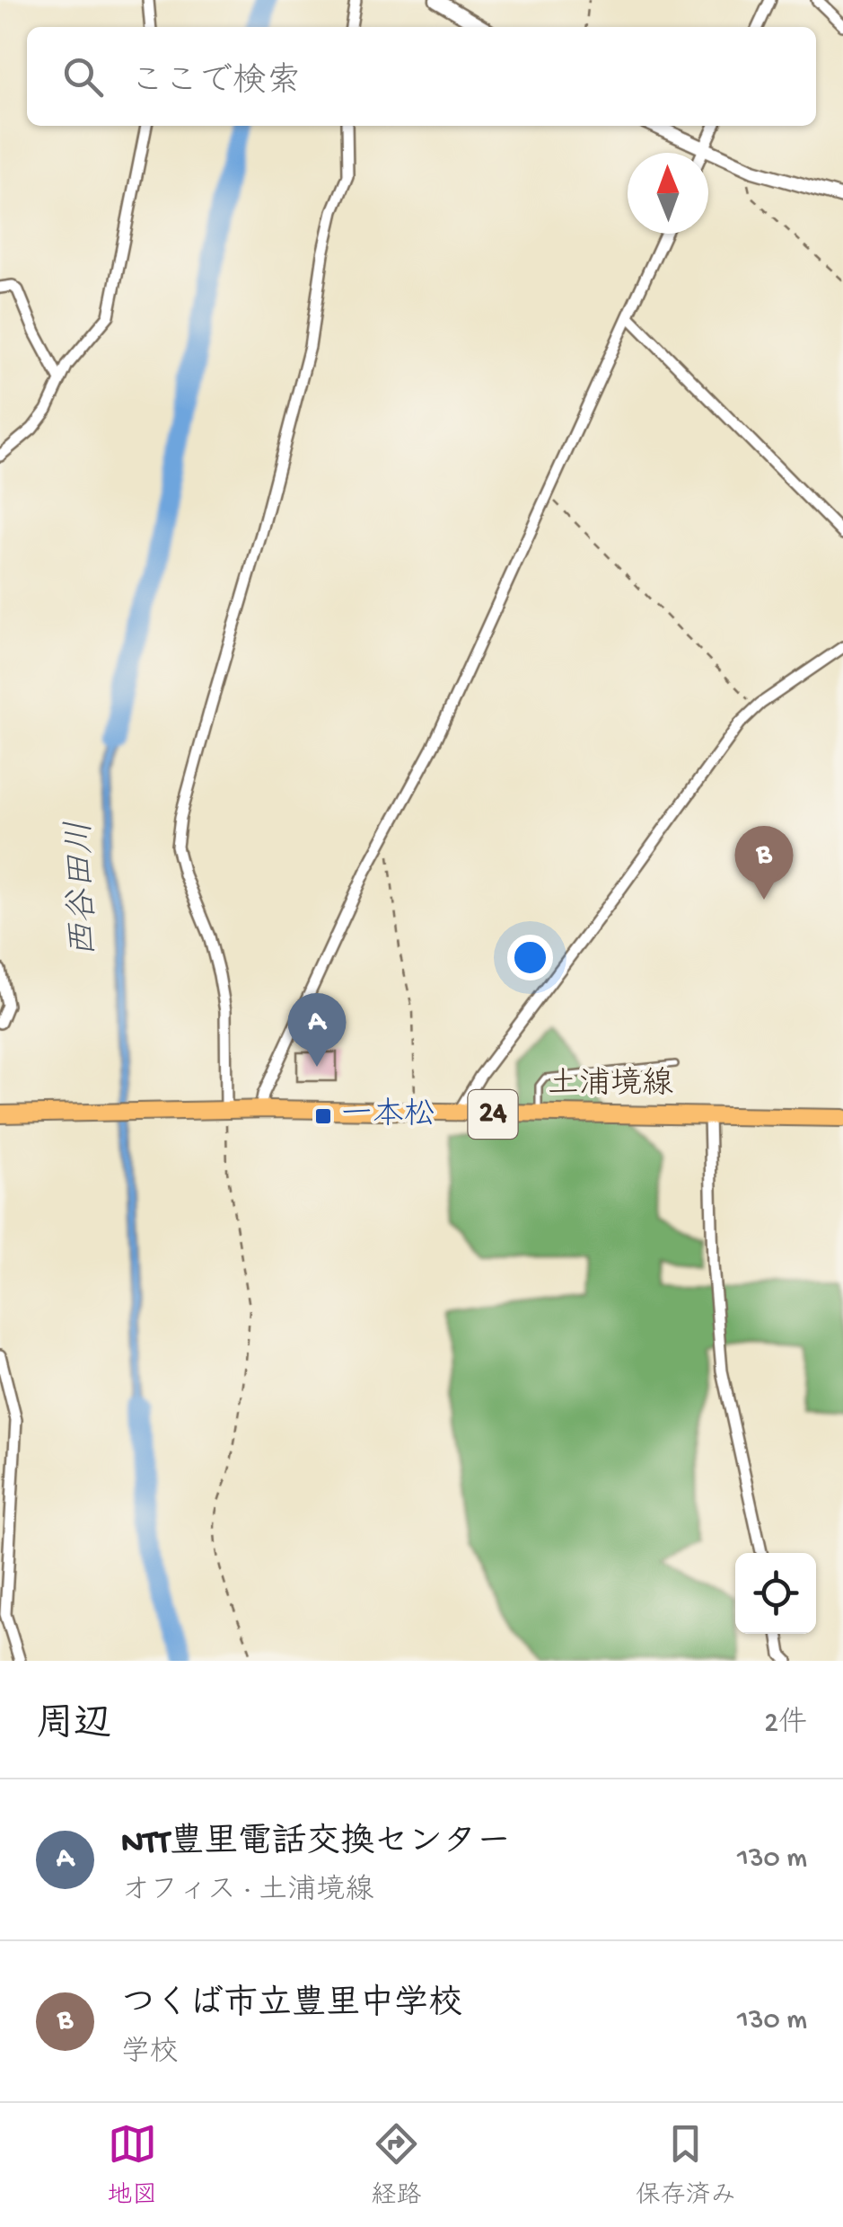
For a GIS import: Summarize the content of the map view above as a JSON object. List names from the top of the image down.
{
  "streets": {
    "main road": ["土浦境線", "24"]
  },
  "water": ["西谷田川"],
  "places": {
    "transit": ["一本松"]
  },
  "north": "top",
  "page": {
    "search": "ここで検索",
    "pins": ["B", "A"],
    "heading": ["周辺", "2件"],
    "list": [
      {
        "mark": "A",
        "name": "NTT豊里電話交換センター",
        "note": "オフィス · 土浦境線",
        "value": "130 m"
      },
      {
        "mark": "B",
        "name": "つくば市立豊里中学校",
        "note": "学校",
        "value": "130 m"
      }
    ],
    "nav": ["地図", "経路", "保存済み"]
  }
}
